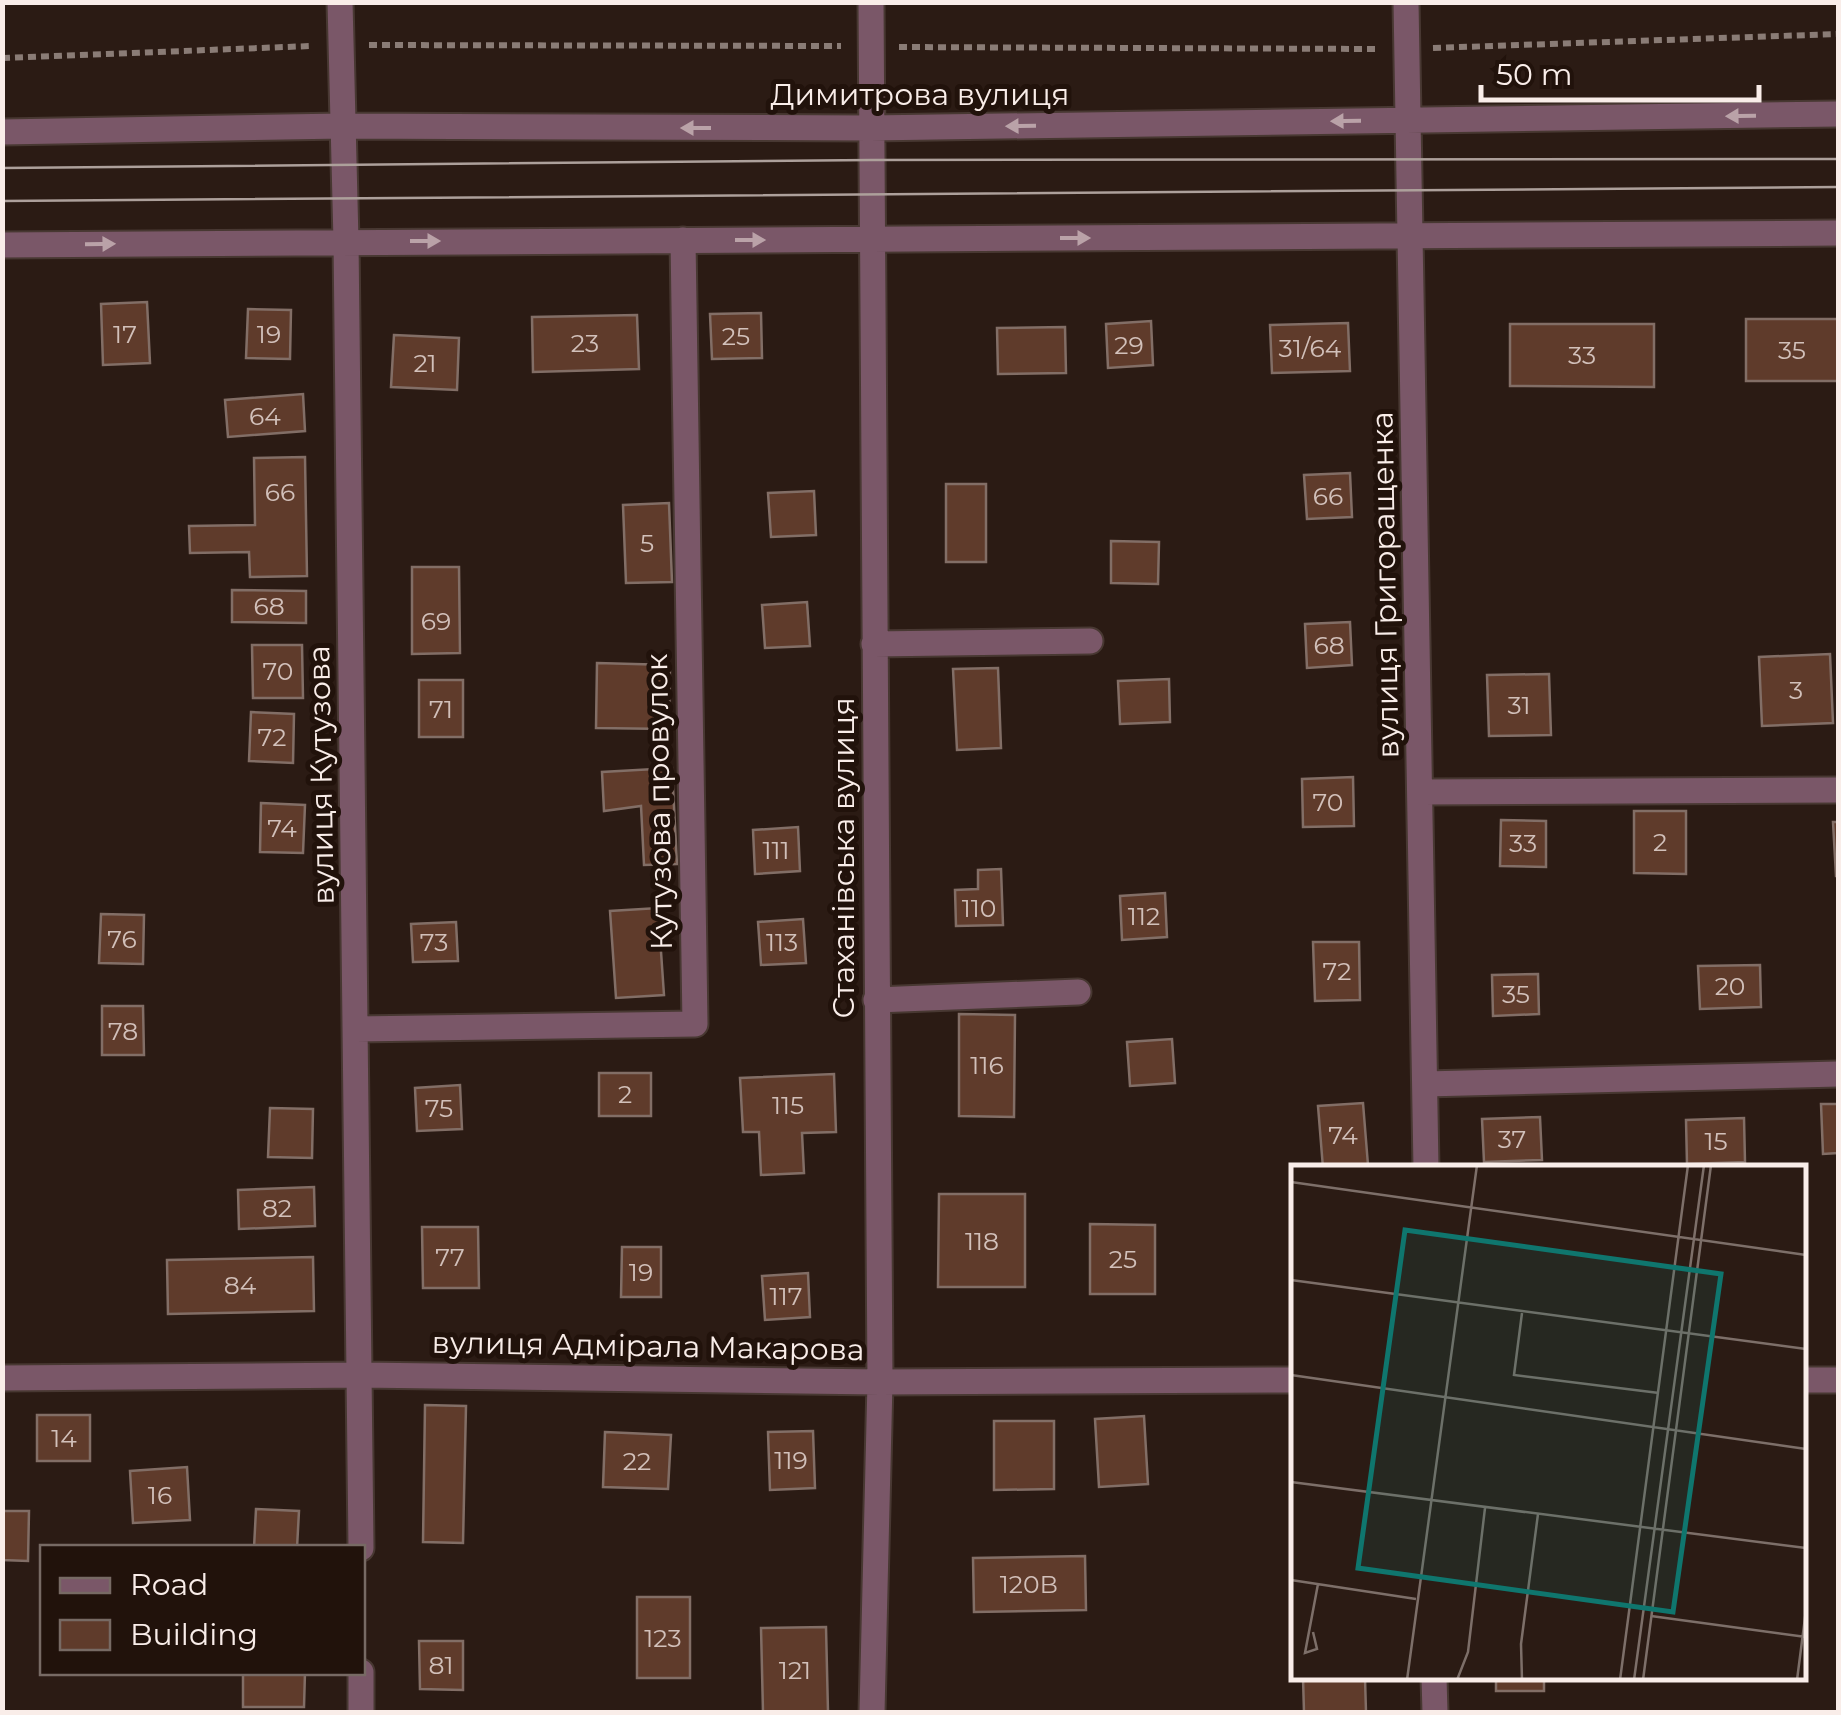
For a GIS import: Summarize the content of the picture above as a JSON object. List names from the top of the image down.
{
  "streets": {
    "street": [
      "Димитрова вулиця",
      "вулиця Григоращенка",
      "вулиця Кутузова",
      "Кутузова провулок",
      "Стаханівська вулиця",
      "вулиця Адмірала Макарова"
    ]
  },
  "crossings": [
    ["Димитрова вулиця", "вулиця Григоращенка"],
    ["Димитрова вулиця", "вулиця Кутузова"],
    ["Димитрова вулиця", "Стаханівська вулиця"],
    ["вулиця Кутузова", "Кутузова провулок"],
    ["вулиця Кутузова", "вулиця Адмірала Макарова"],
    ["Стаханівська вулиця", "вулиця Адмірала Макарова"]
  ],
  "house_numbers": [
    "17",
    "19",
    "25",
    "23",
    "29",
    "31/64",
    "35",
    "33",
    "21",
    "64",
    "66",
    "66",
    "5",
    "68",
    "69",
    "68",
    "70",
    "3",
    "31",
    "71",
    "72",
    "70",
    "74",
    "2",
    "33",
    "111",
    "110",
    "112",
    "76",
    "73",
    "113",
    "72",
    "20",
    "35",
    "78",
    "116",
    "2",
    "115",
    "75",
    "74",
    "37",
    "15",
    "82",
    "118",
    "77",
    "25",
    "19",
    "84",
    "117",
    "14",
    "119",
    "22",
    "16",
    "120В",
    "123",
    "81",
    "121"
  ],
  "legend": ["Road", "Building"],
  "scale_bar": "50 m"
}
